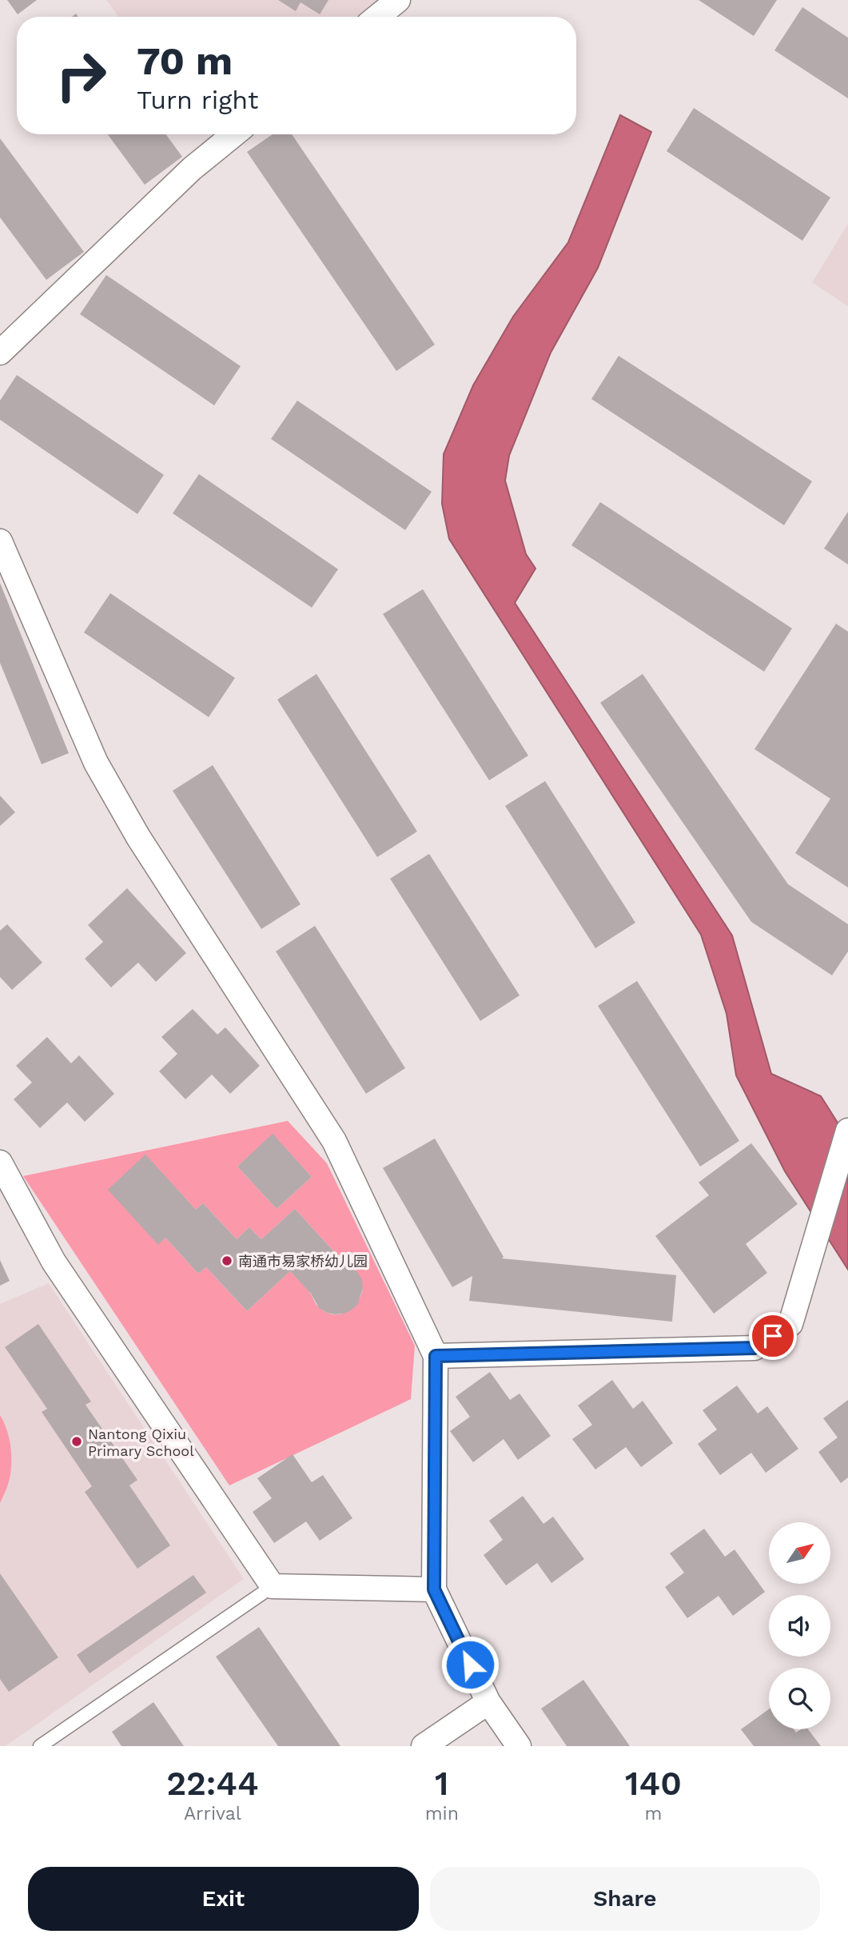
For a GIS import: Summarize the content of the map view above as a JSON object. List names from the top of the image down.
{
  "places": ["南通市易家桥幼儿园", "Nantong Qixiu Primary School"],
  "north": "top right",
  "page": {
    "turn": ["70 m", "Turn right"],
    "eta": [
      "22:44",
      "Arrival",
      "1",
      "min",
      "140",
      "m"
    ],
    "buttons": ["Exit", "Share"]
  }
}
